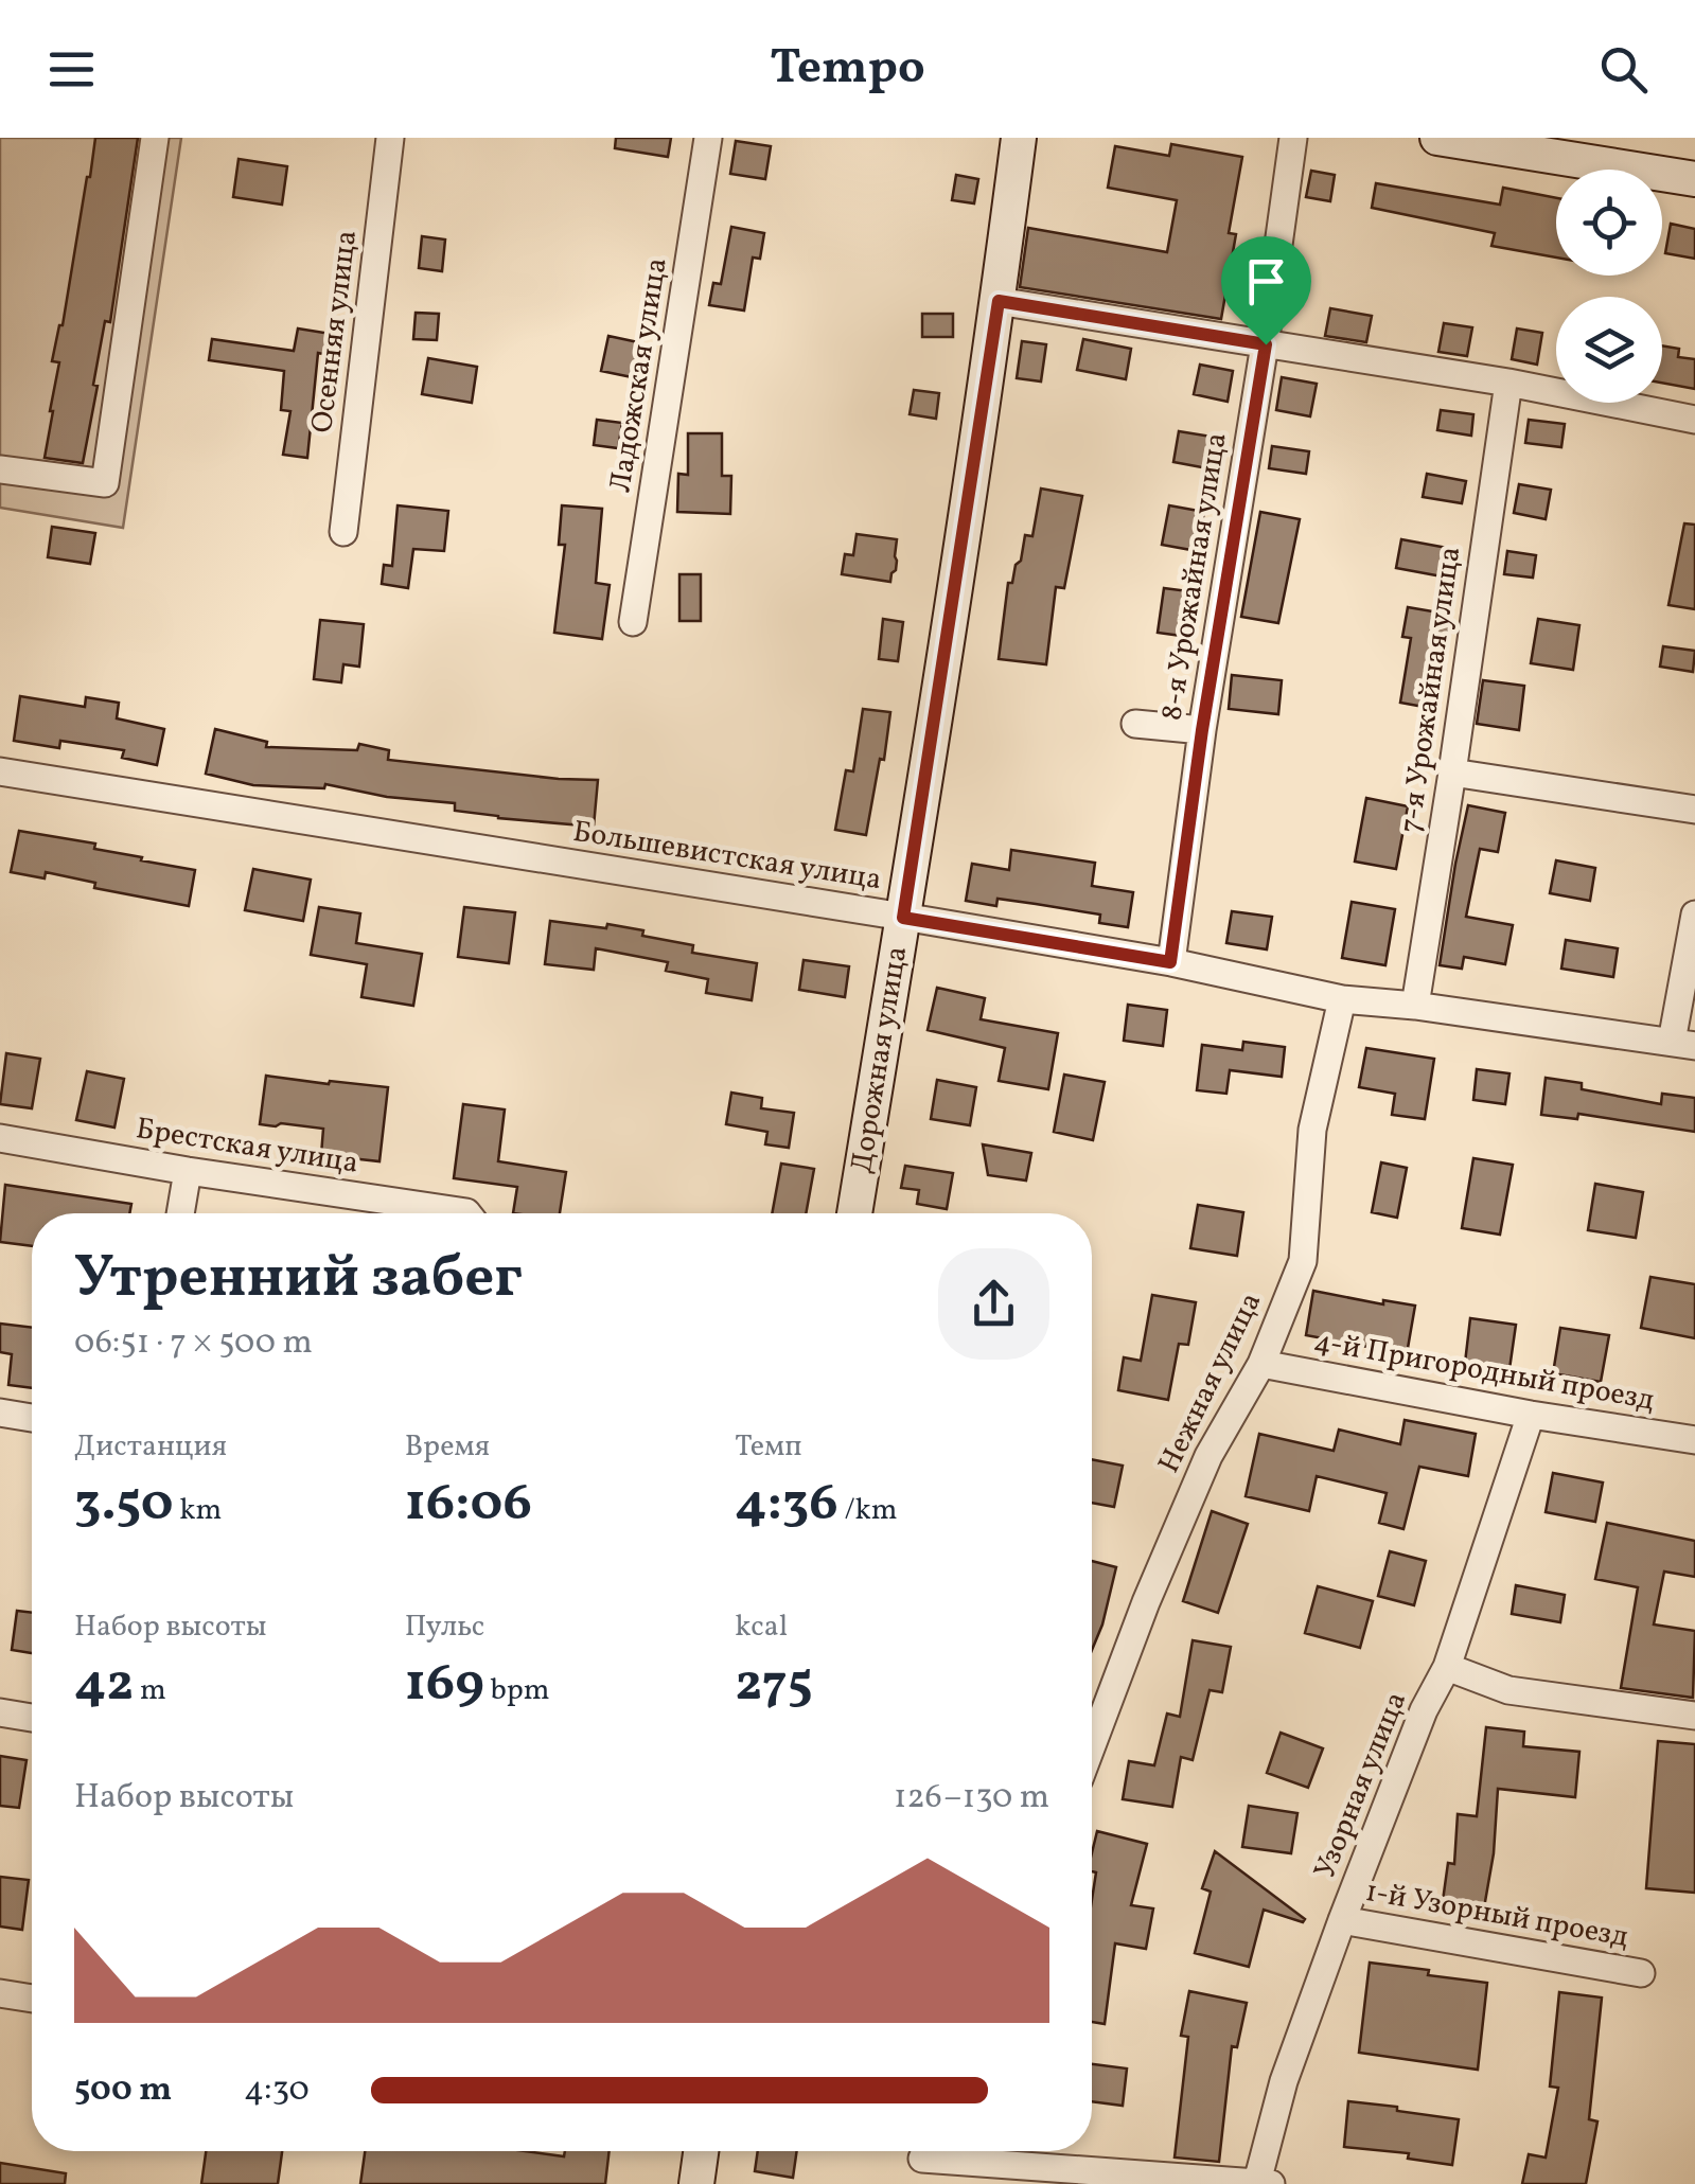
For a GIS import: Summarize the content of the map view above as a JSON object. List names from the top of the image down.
{
  "streets": {
    "street": [
      "Осенняя улица",
      "Ладожская улица",
      "8-я Урожайная улица",
      "7-я Урожайная улица",
      "Большевистская улица",
      "Дорожная улица",
      "Брестская улица",
      "4-й Пригородный проезд",
      "Нежная улица",
      "Узорная улица",
      "1-й Узорный проезд"
    ]
  },
  "crossings": [
    ["8-я Урожайная улица", "Большевистская улица"],
    ["7-я Урожайная улица", "Большевистская улица"],
    ["Большевистская улица", "Дорожная улица"],
    ["Большевистская улица", "Нежная улица"],
    ["4-й Пригородный проезд", "Нежная улица"],
    ["4-й Пригородный проезд", "Узорная улица"],
    ["Узорная улица", "1-й Узорный проезд"]
  ],
  "page": {
    "header": "Tempo",
    "heading": ["Утренний забег", "06:51 · 7 × 500 m"],
    "stats": [
      ["Дистанция", "3.50 km"],
      ["Время", "16:06"],
      ["Темп", "4:36 /km"],
      ["Набор высоты", "42 m"],
      ["Пульс", "169 bpm"],
      ["kcal", "275"]
    ],
    "chart": ["Набор высоты", "126–130 m"],
    "list": [
      {
        "name": "500 m",
        "note": "4:30"
      }
    ]
  }
}
